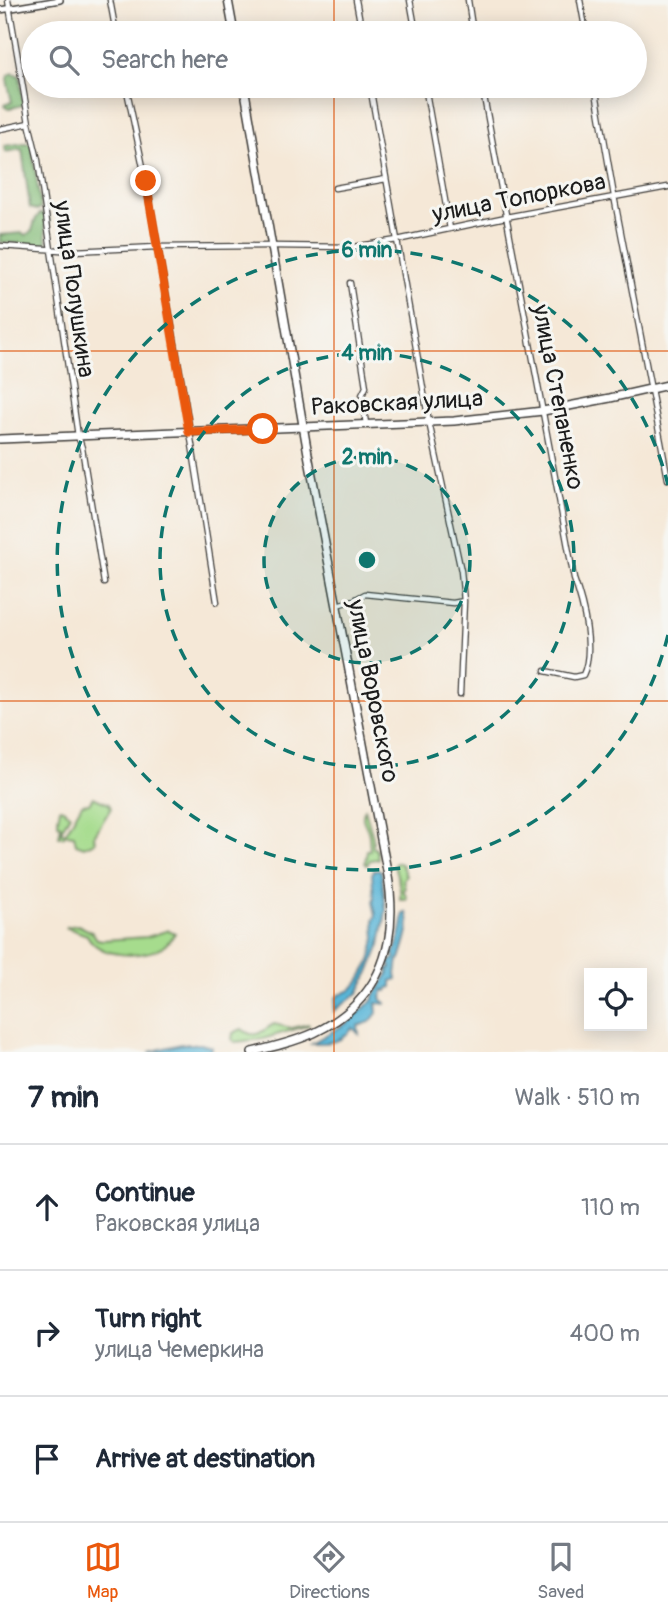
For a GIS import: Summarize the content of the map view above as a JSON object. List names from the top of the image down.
{
  "streets": {
    "main road": ["Раковская улица", "улица Воровского"],
    "street": ["улица Топоркова", "улица Полушкина", "улица Степаненко"]
  },
  "crossings": [
    ["улица Топоркова", "улица Полушкина"],
    ["улица Топоркова", "улица Степаненко"],
    ["улица Топоркова", "улица Воровского"],
    ["улица Полушкина", "Раковская улица"],
    ["улица Степаненко", "Раковская улица"],
    ["Раковская улица", "улица Воровского"]
  ],
  "page": {
    "search": "Search here",
    "heading": ["7 min", "Walk · 510 m"],
    "list": [
      ["Continue", "Раковская улица", "110 m"],
      ["Turn right", "улица Чемеркина", "400 m"],
      "Arrive at destination"
    ],
    "nav": ["Map", "Directions", "Saved"]
  },
  "rings": ["6 min", "4 min", "2 min"]
}
